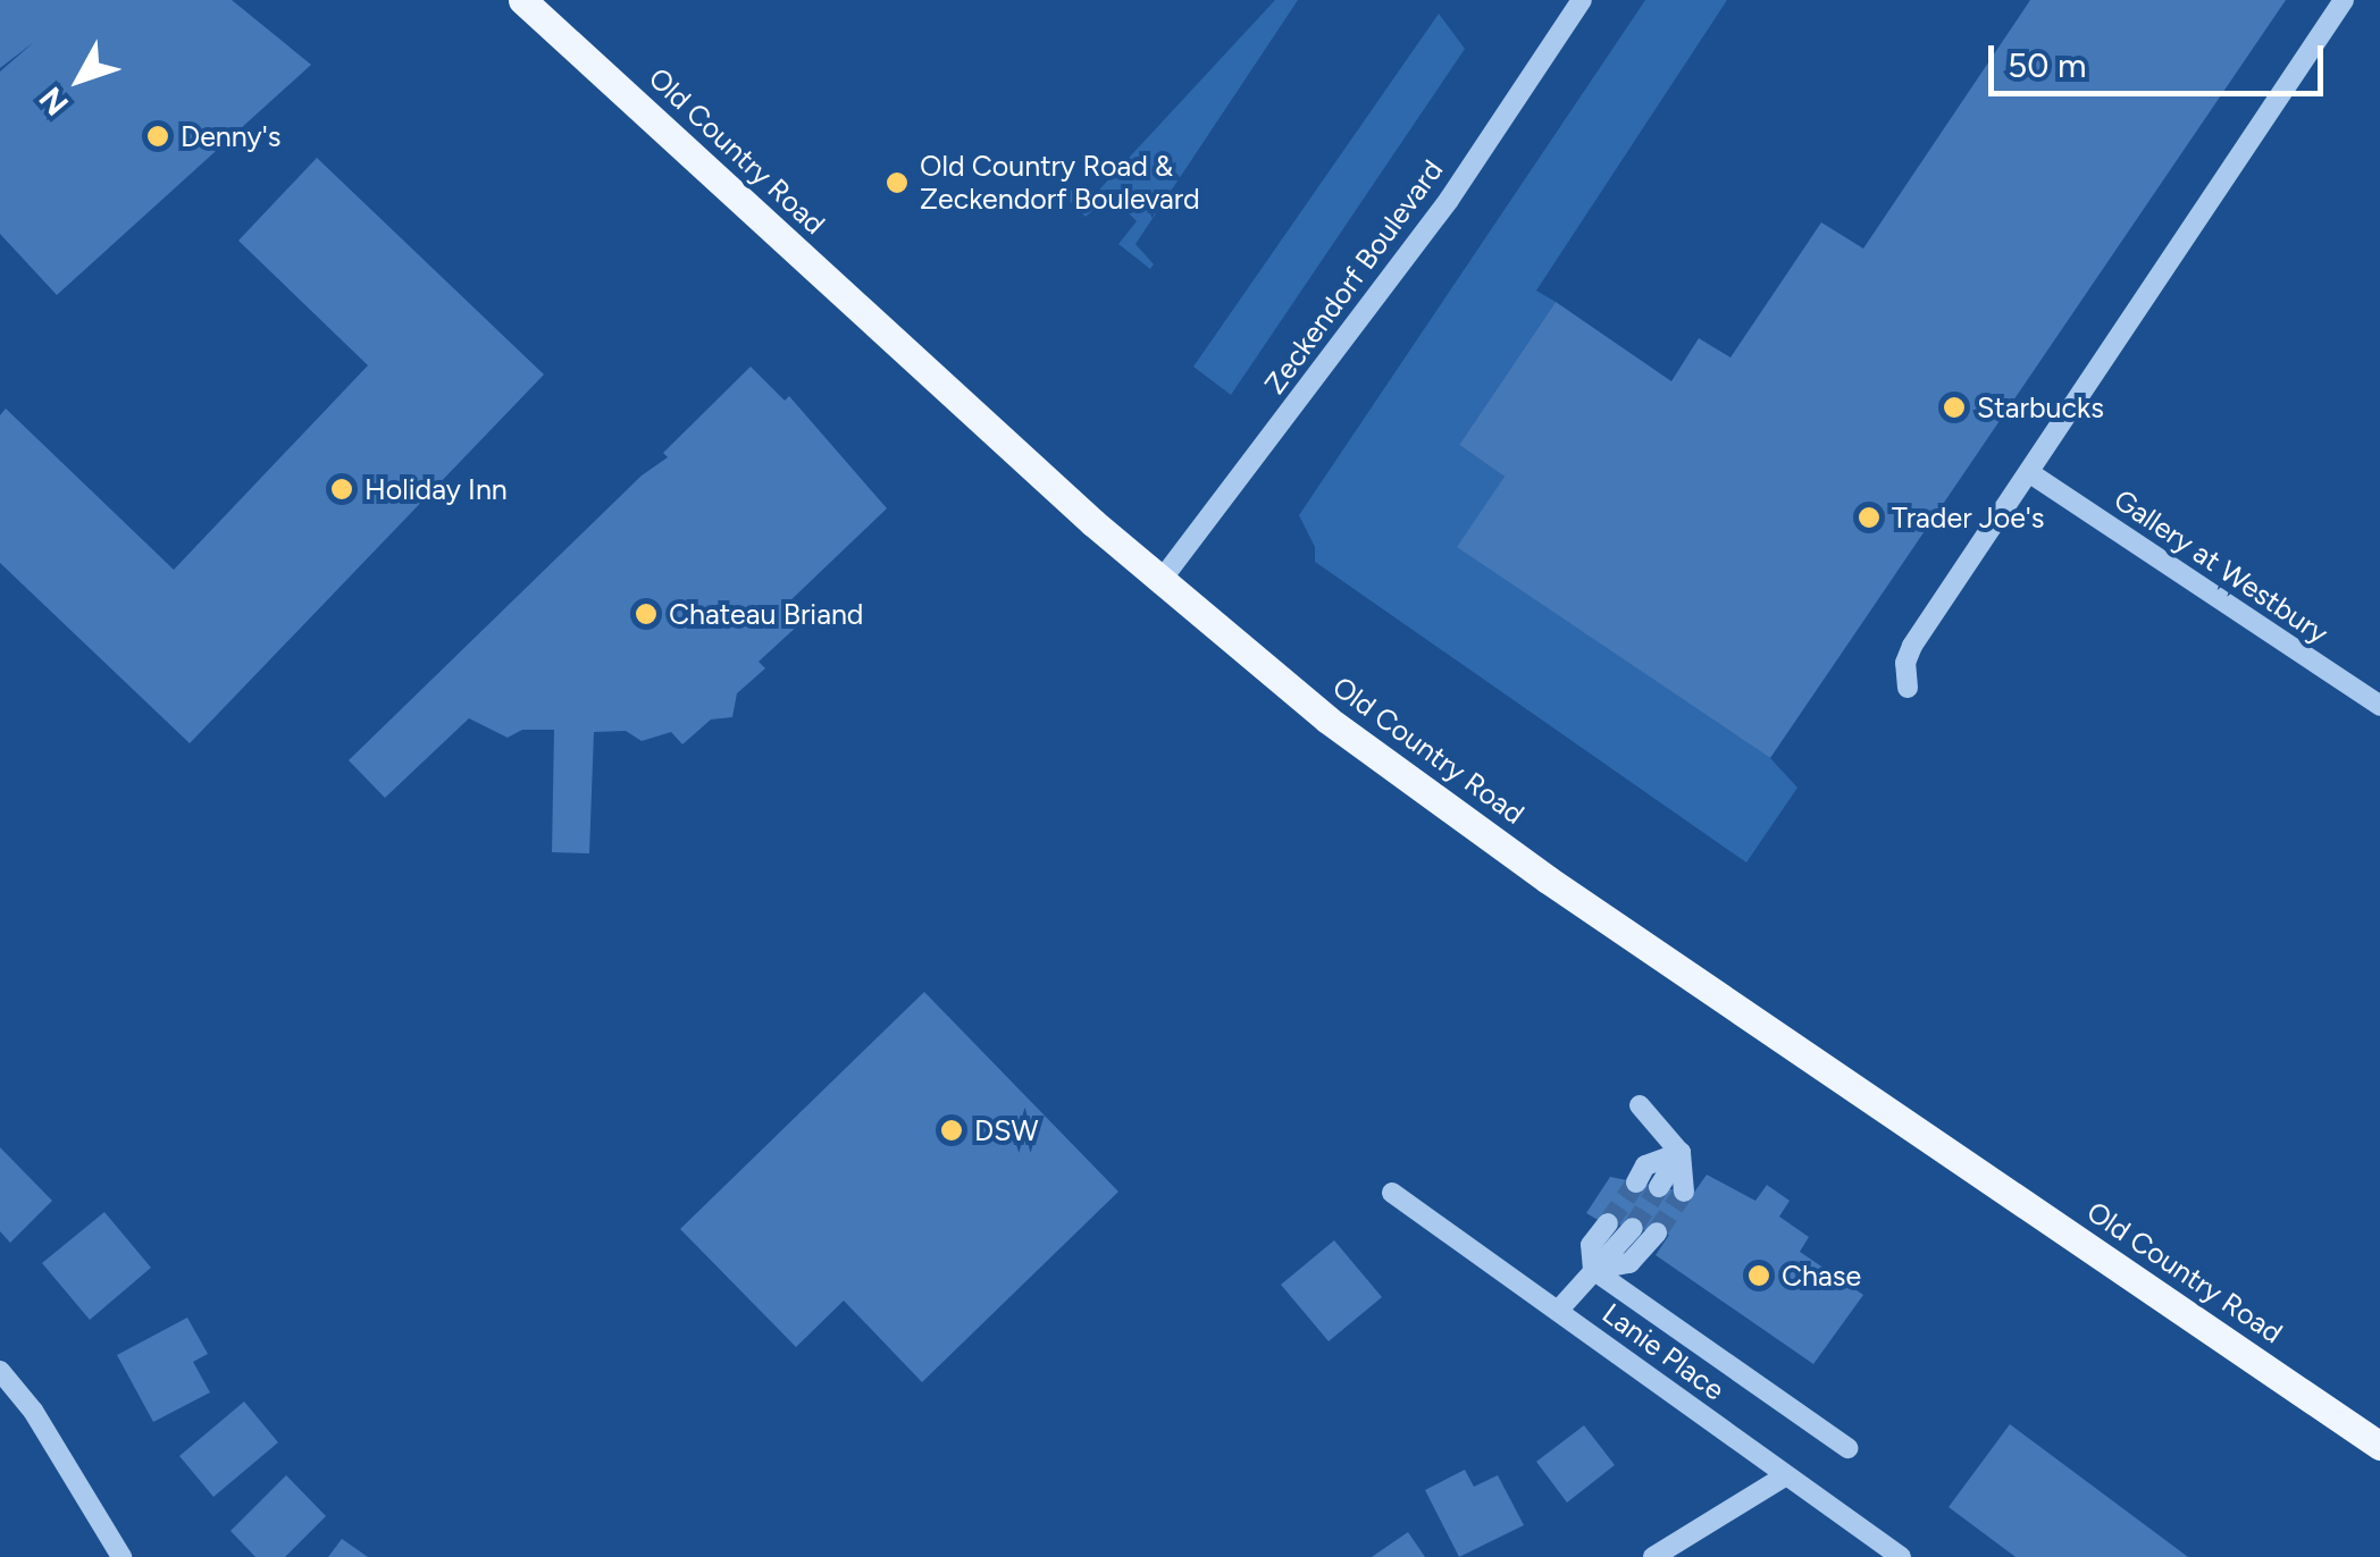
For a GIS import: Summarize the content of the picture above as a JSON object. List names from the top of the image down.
{
  "streets": {
    "main road": ["Old Country Road"],
    "street": ["Zeckendorf Boulevard", "Gallery at Westbury", "Lanie Place"]
  },
  "crossings": [
    ["Old Country Road", "Zeckendorf Boulevard"]
  ],
  "places": [
    "Denny's",
    "Old Country Road & Zeckendorf Boulevard",
    "Starbucks",
    "Holiday Inn",
    "Trader Joe's",
    "Chateau Briand",
    "DSW",
    "Chase"
  ],
  "scale_bar": "50 m",
  "north": "bottom left"
}
